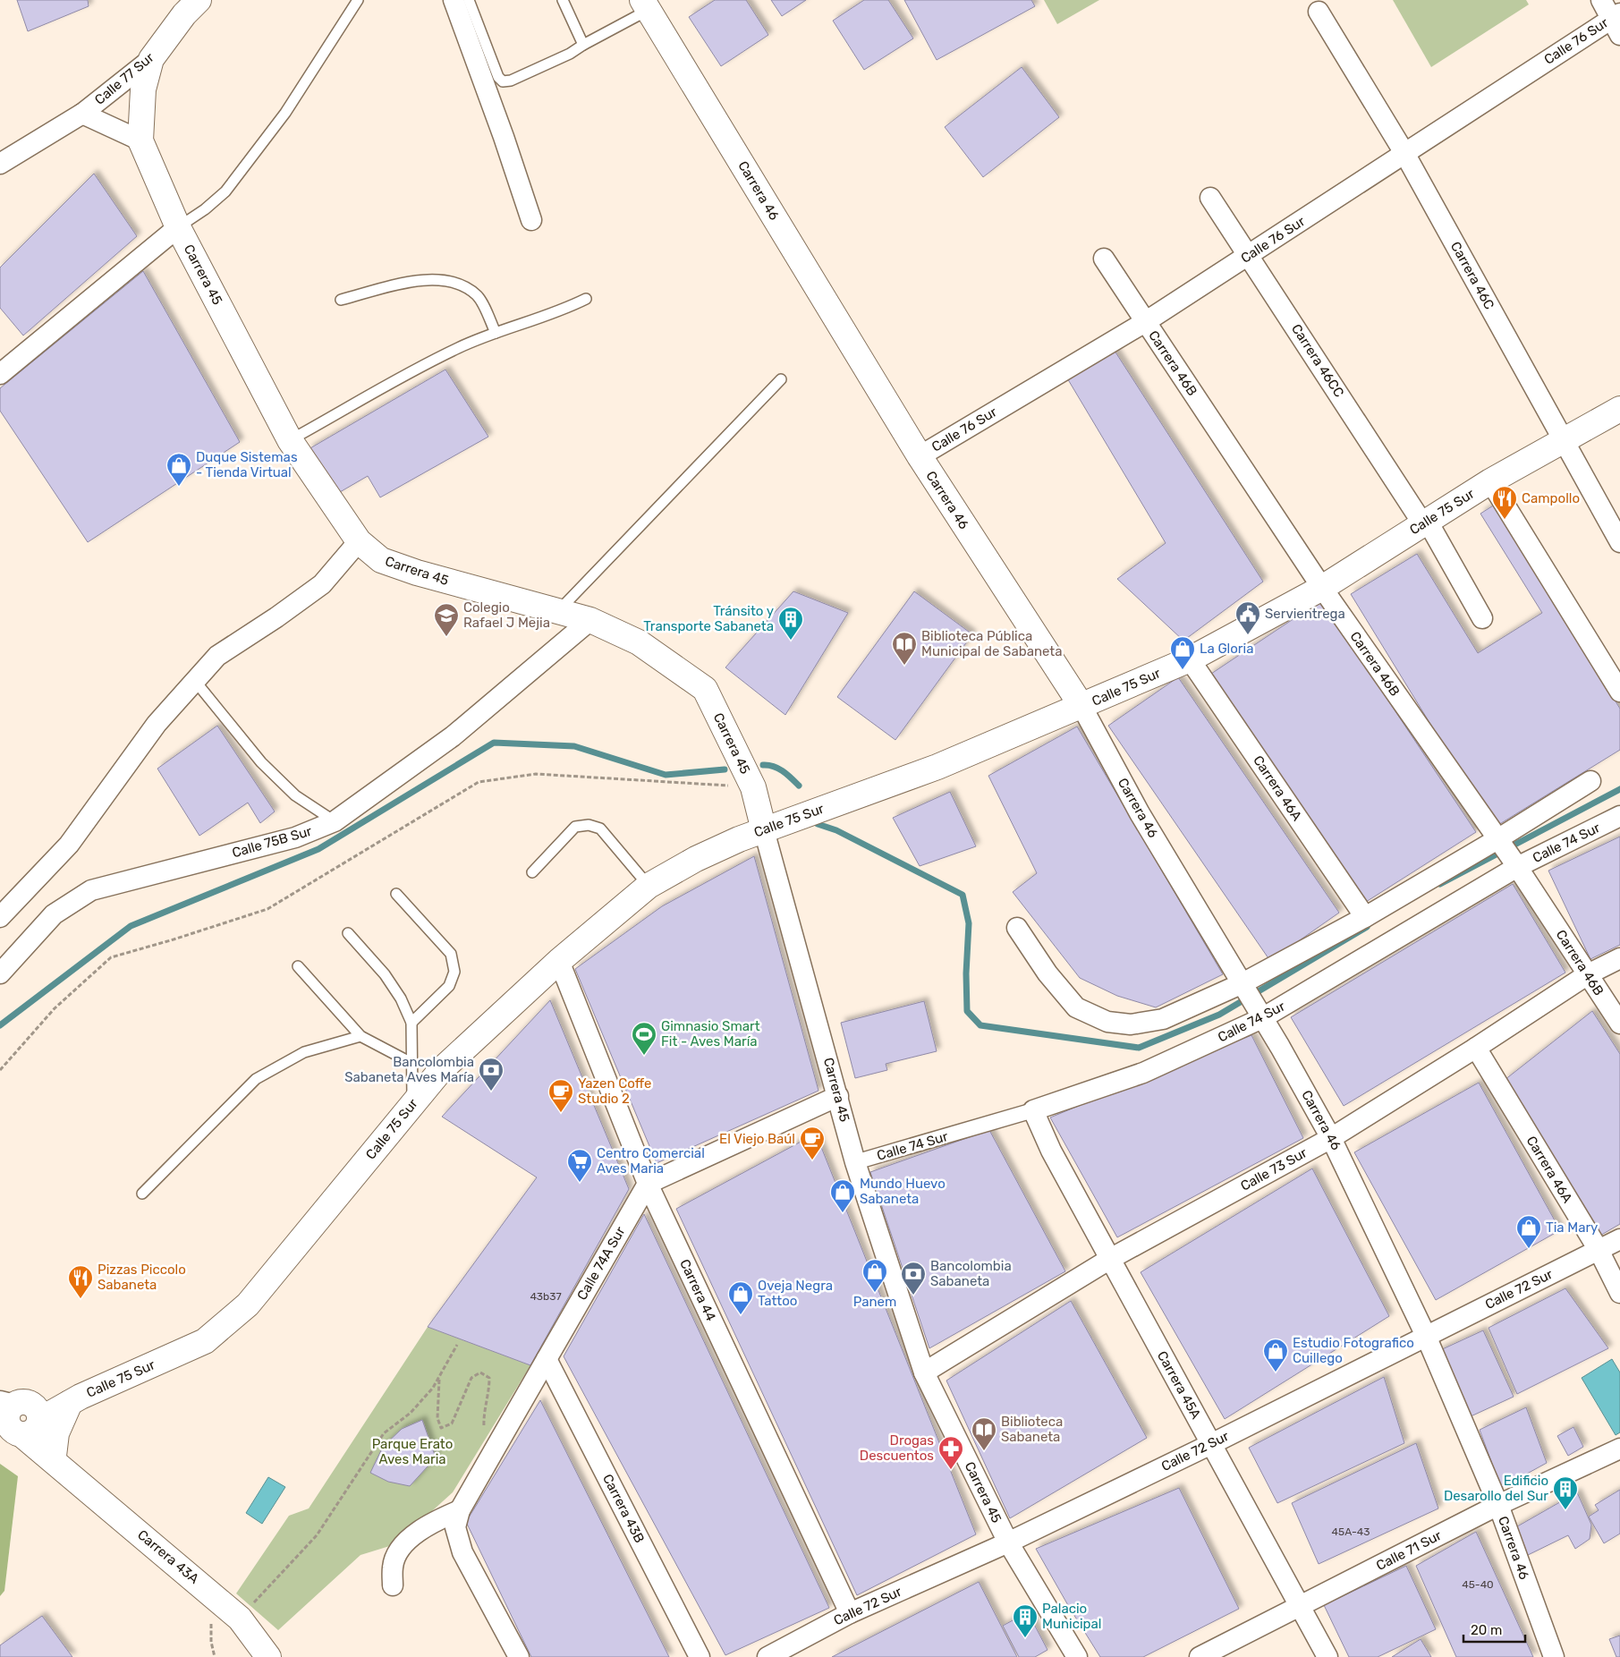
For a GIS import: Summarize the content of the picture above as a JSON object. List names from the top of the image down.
{
  "streets": {
    "street": [
      "Calle 76 Sur",
      "Calle 77 Sur",
      "Carrera 46",
      "Carrera 45",
      "Carrera 46C",
      "Carrera 46CC",
      "Carrera 46B",
      "Calle 75 Sur",
      "Carrera 46A",
      "Calle 75B Sur",
      "Calle 74 Sur",
      "Calle 73 Sur",
      "Calle 74A Sur",
      "Calle 72 Sur",
      "Carrera 44",
      "Carrera 45A",
      "Carrera 43B",
      "Calle 71 Sur",
      "Carrera 43A"
    ]
  },
  "crossings": [
    ["Calle 76 Sur", "Carrera 46"],
    ["Calle 76 Sur", "Carrera 46C"],
    ["Calle 76 Sur", "Carrera 46CC"],
    ["Calle 76 Sur", "Carrera 46B"],
    ["Calle 77 Sur", "Carrera 45"],
    ["Carrera 46", "Calle 75 Sur"],
    ["Carrera 46", "Calle 74 Sur"],
    ["Carrera 46", "Calle 73 Sur"],
    ["Carrera 46", "Calle 72 Sur"],
    ["Carrera 46", "Calle 71 Sur"],
    ["Carrera 45", "Calle 75 Sur"],
    ["Carrera 45", "Calle 75B Sur"],
    ["Carrera 45", "Calle 74 Sur"],
    ["Carrera 45", "Calle 73 Sur"],
    ["Carrera 45", "Calle 72 Sur"],
    ["Carrera 46C", "Calle 75 Sur"],
    ["Carrera 46CC", "Calle 75 Sur"],
    ["Carrera 46B", "Calle 75 Sur"],
    ["Carrera 46B", "Calle 74 Sur"],
    ["Carrera 46B", "Calle 73 Sur"],
    ["Calle 75 Sur", "Carrera 46A"],
    ["Calle 75 Sur", "Carrera 44"],
    ["Calle 75 Sur", "Carrera 43A"],
    ["Carrera 46A", "Calle 73 Sur"],
    ["Carrera 46A", "Calle 72 Sur"],
    ["Calle 74 Sur", "Carrera 45A"],
    ["Calle 73 Sur", "Carrera 45A"],
    ["Calle 74A Sur", "Carrera 44"],
    ["Calle 74A Sur", "Carrera 43B"],
    ["Calle 72 Sur", "Carrera 44"],
    ["Calle 72 Sur", "Carrera 45A"],
    ["Carrera 45A", "Calle 71 Sur"]
  ],
  "parks": ["Parque Erato Aves Maria"],
  "places": {
    "shop": [
      "Duque Sistemas - Tienda Virtual",
      "La Gloria",
      "Mundo Huevo Sabaneta",
      "Tia Mary",
      "Panem",
      "Oveja Negra Tattoo",
      "Estudio Fotografico Cuillego"
    ],
    "restaurant": ["Campollo", "Pizzas Piccolo Sabaneta"],
    "public building": ["Servientrega"],
    "school or university": ["Colegio Rafael J Mejia"],
    "building": ["Tránsito y Transporte Sabaneta", "Edificio Desarollo del Sur", "Palacio Municipal"],
    "library": ["Biblioteca Pública Municipal de Sabaneta", "Biblioteca Sabaneta"],
    "sports": ["Gimnasio Smart Fit - Aves María"],
    "bank": ["Bancolombia Sabaneta Aves María", "Bancolombia Sabaneta"],
    "cafe": ["Yazen Coffe Studio 2", "El Viejo Baúl"],
    "supermarket": ["Centro Comercial Aves Maria"],
    "pharmacy": ["Drogas Descuentos"]
  },
  "house_numbers": ["43b37", "45A-43", "45-40"],
  "scale_bar": "20 m"
}
